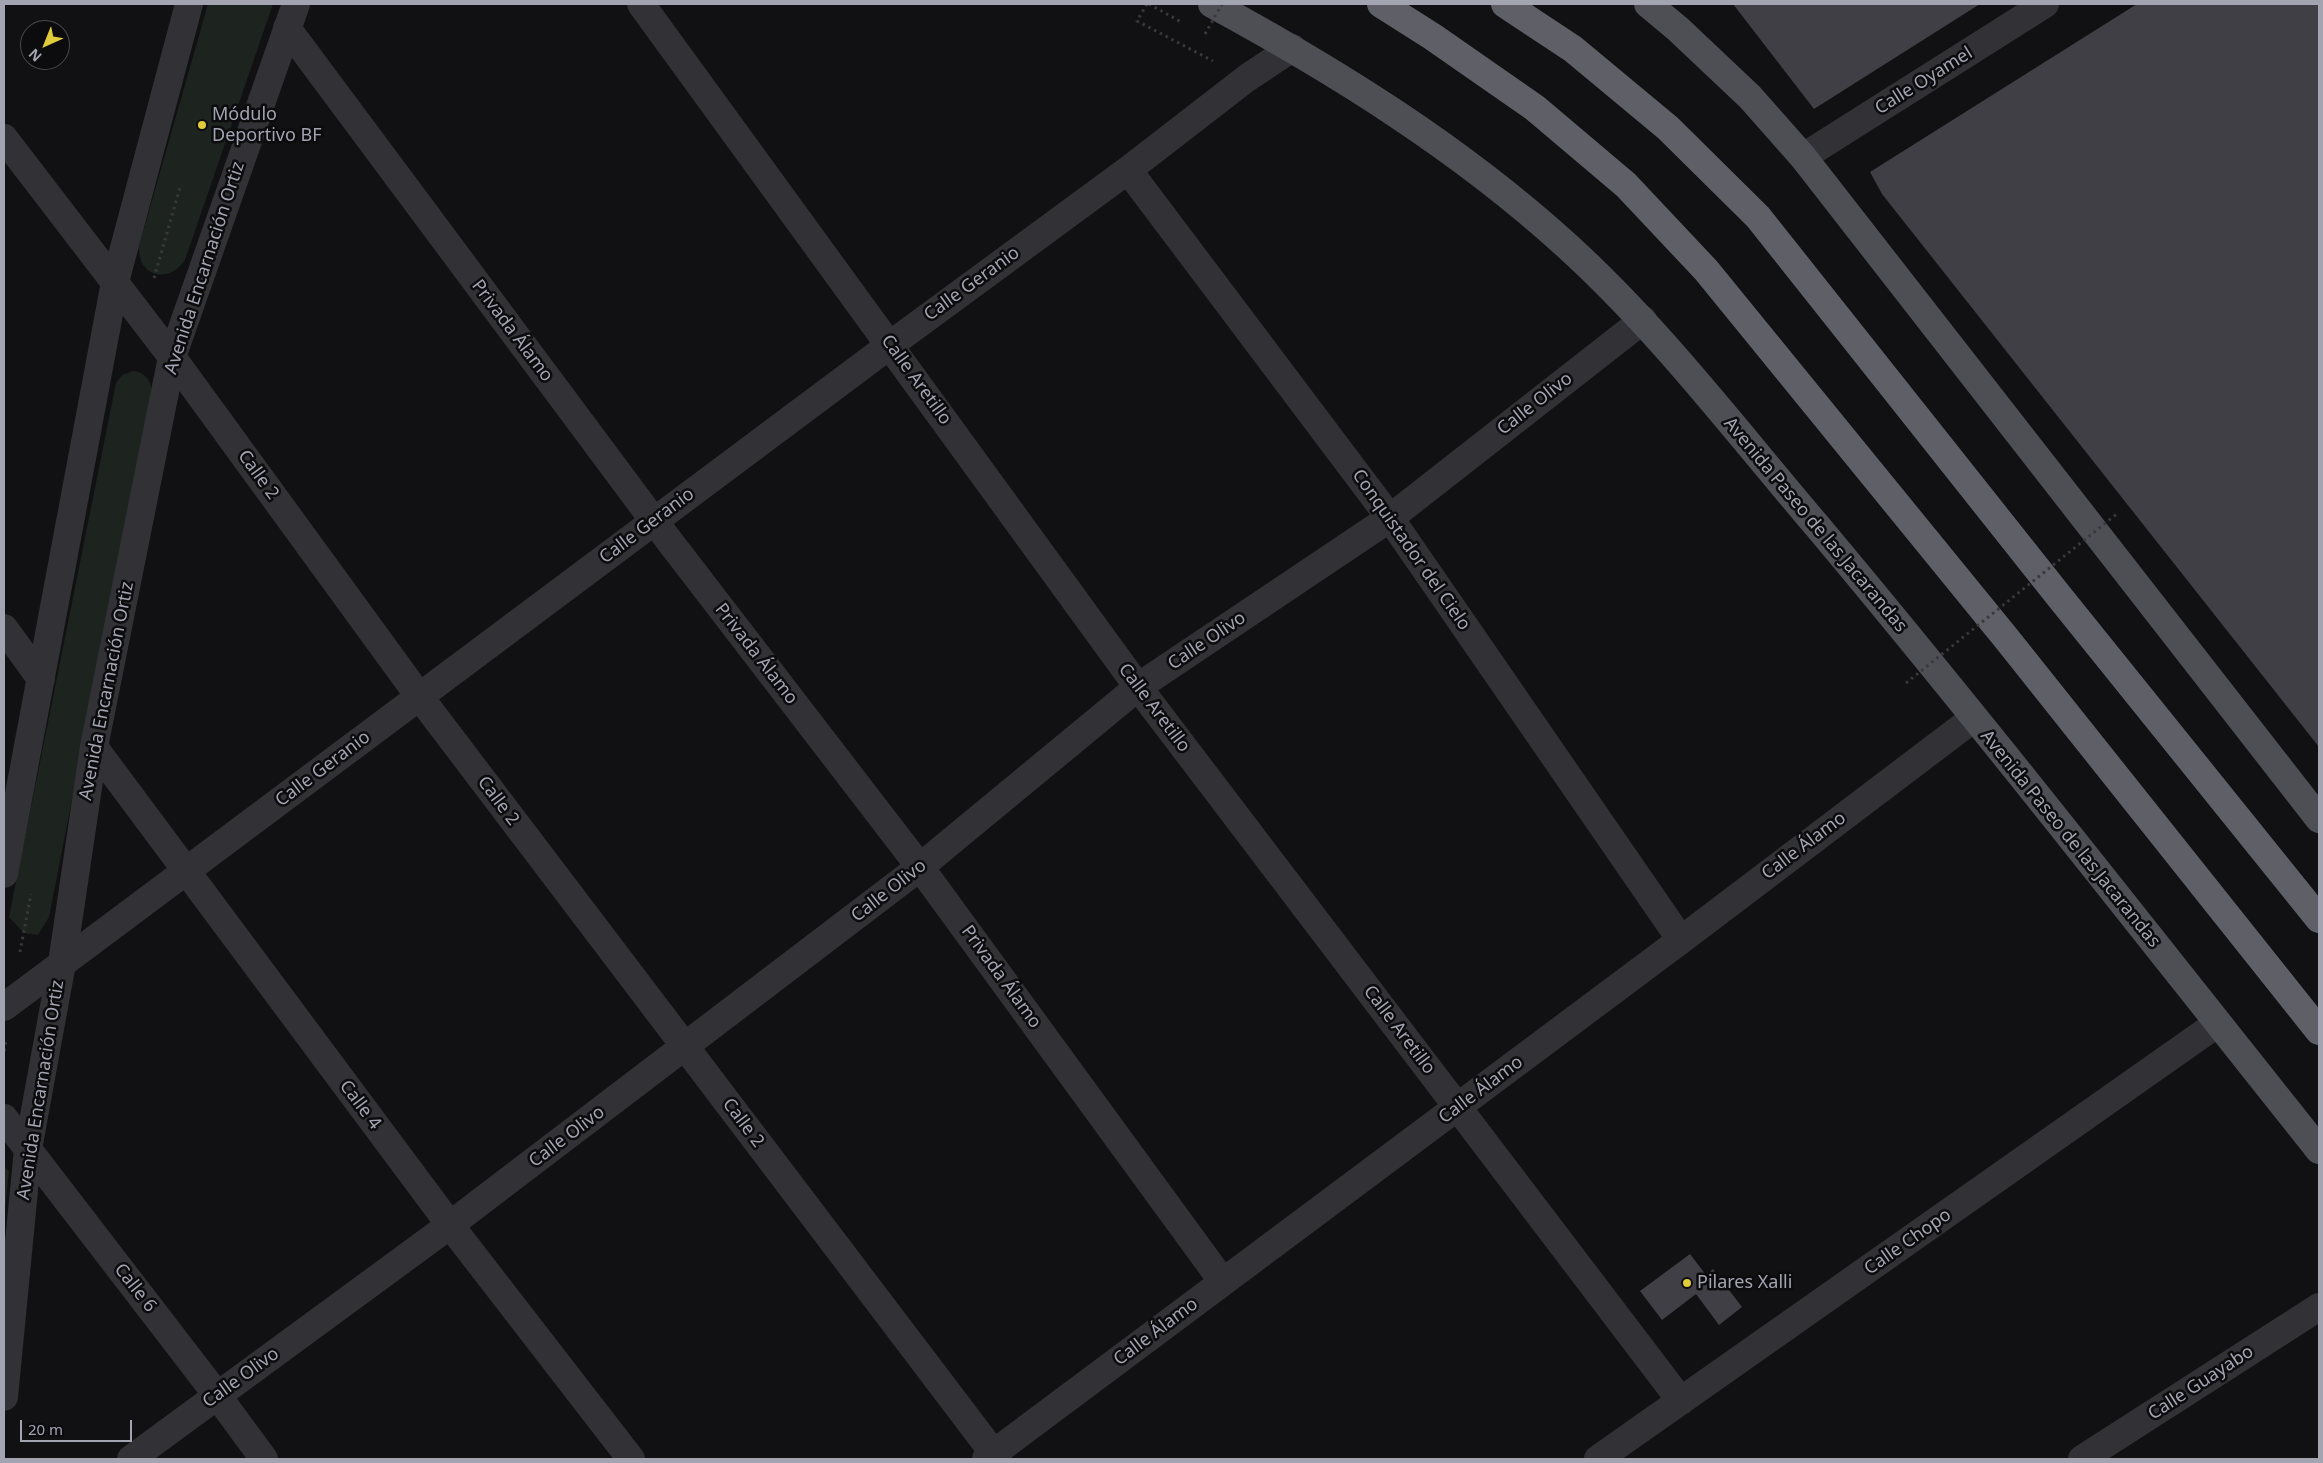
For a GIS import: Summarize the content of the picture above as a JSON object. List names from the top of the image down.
{
  "streets": {
    "main road": ["Avenida Paseo de las Jacarandas"],
    "street": [
      "Calle Oyamel",
      "Avenida Encarnación Ortiz",
      "Calle Geranio",
      "Privada Álamo",
      "Calle Aretillo",
      "Calle Olivo",
      "Calle 2",
      "Conquistador del Cielo",
      "Calle Álamo",
      "Calle 4",
      "Calle Chopo",
      "Calle 6",
      "Calle Guayabo"
    ]
  },
  "crossings": [
    ["Avenida Encarnación Ortiz", "Calle Geranio"],
    ["Avenida Encarnación Ortiz", "Privada Álamo"],
    ["Avenida Encarnación Ortiz", "Calle 2"],
    ["Avenida Encarnación Ortiz", "Calle 4"],
    ["Avenida Encarnación Ortiz", "Calle 6"],
    ["Calle Geranio", "Privada Álamo"],
    ["Calle Geranio", "Calle Aretillo"],
    ["Calle Geranio", "Calle 2"],
    ["Calle Geranio", "Avenida Paseo de las Jacarandas"],
    ["Calle Geranio", "Conquistador del Cielo"],
    ["Calle Geranio", "Calle 4"],
    ["Privada Álamo", "Calle Olivo"],
    ["Privada Álamo", "Calle Álamo"],
    ["Calle Aretillo", "Calle Olivo"],
    ["Calle Aretillo", "Calle Álamo"],
    ["Calle Aretillo", "Calle Chopo"],
    ["Calle Olivo", "Calle 2"],
    ["Calle Olivo", "Avenida Paseo de las Jacarandas"],
    ["Calle Olivo", "Conquistador del Cielo"],
    ["Calle Olivo", "Calle 4"],
    ["Calle Olivo", "Calle 6"],
    ["Calle 2", "Calle Álamo"],
    ["Avenida Paseo de las Jacarandas", "Calle Álamo"],
    ["Avenida Paseo de las Jacarandas", "Calle Chopo"],
    ["Conquistador del Cielo", "Calle Álamo"]
  ],
  "places": ["Módulo Deportivo BF", "Pilares Xalli"],
  "scale_bar": "20 m",
  "north": "bottom left"
}
